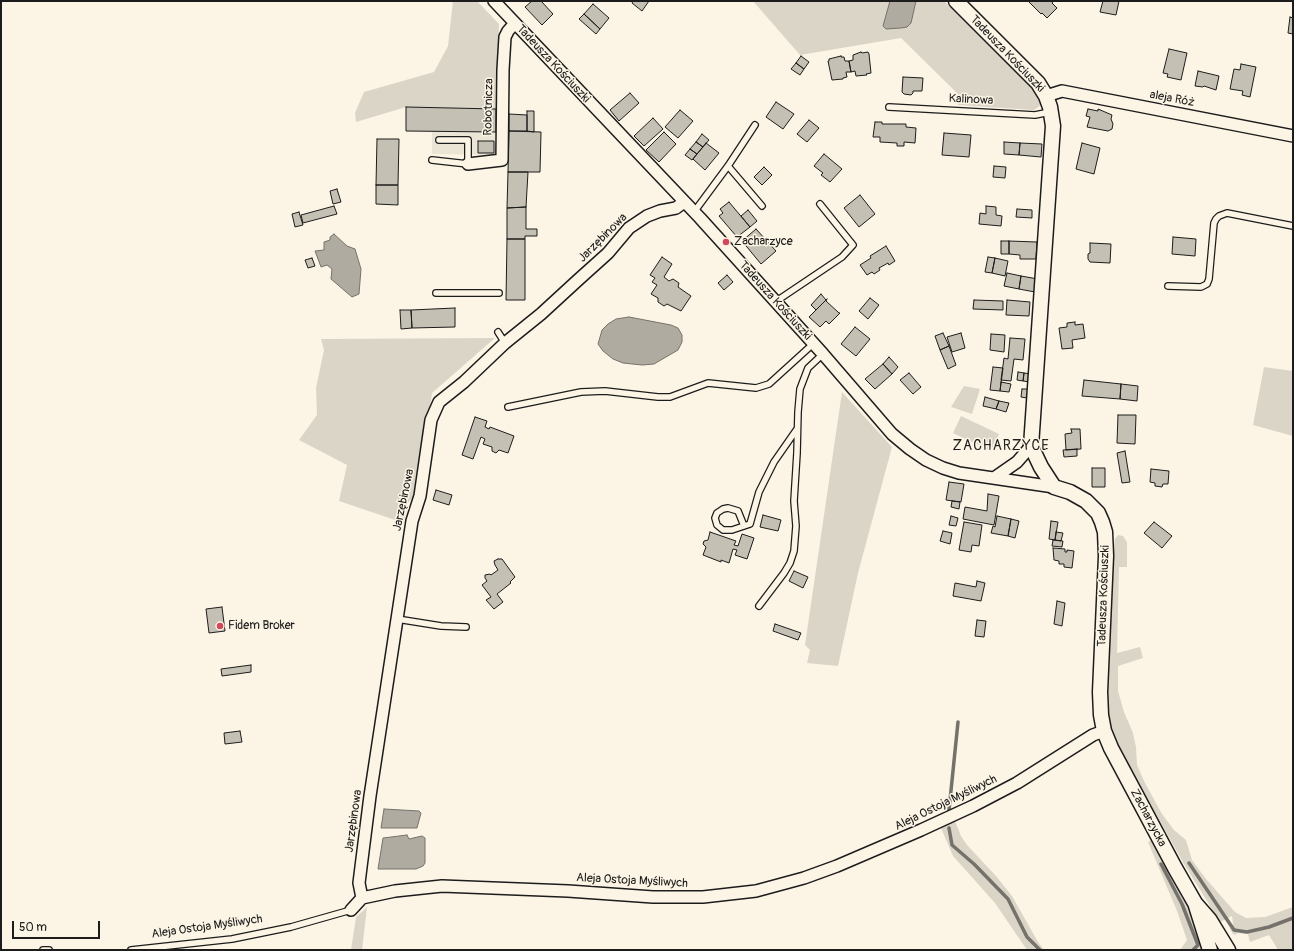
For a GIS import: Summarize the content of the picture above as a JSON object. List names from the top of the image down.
{
  "streets": {
    "street": [
      "Tadeusza Kościuszki",
      "aleja Róż",
      "Robotnicza",
      "Jarzębinowa",
      "Aleja Ostoja Myśliwych",
      "Zacharzycka"
    ],
    "lane": ["Kalinowa"]
  },
  "crossings": [
    ["Tadeusza Kościuszki", "aleja Róż"],
    ["Tadeusza Kościuszki", "Kalinowa"],
    ["Tadeusza Kościuszki", "Robotnicza"],
    ["Tadeusza Kościuszki", "Jarzębinowa"],
    ["Tadeusza Kościuszki", "Aleja Ostoja Myśliwych"],
    ["Tadeusza Kościuszki", "Zacharzycka"],
    ["Jarzębinowa", "Aleja Ostoja Myśliwych"],
    ["Aleja Ostoja Myśliwych", "Zacharzycka"]
  ],
  "districts": ["ZACHARZYCE"],
  "places": ["Zacharzyce", "Fidem Broker"],
  "scale_bar": "50 m"
}
